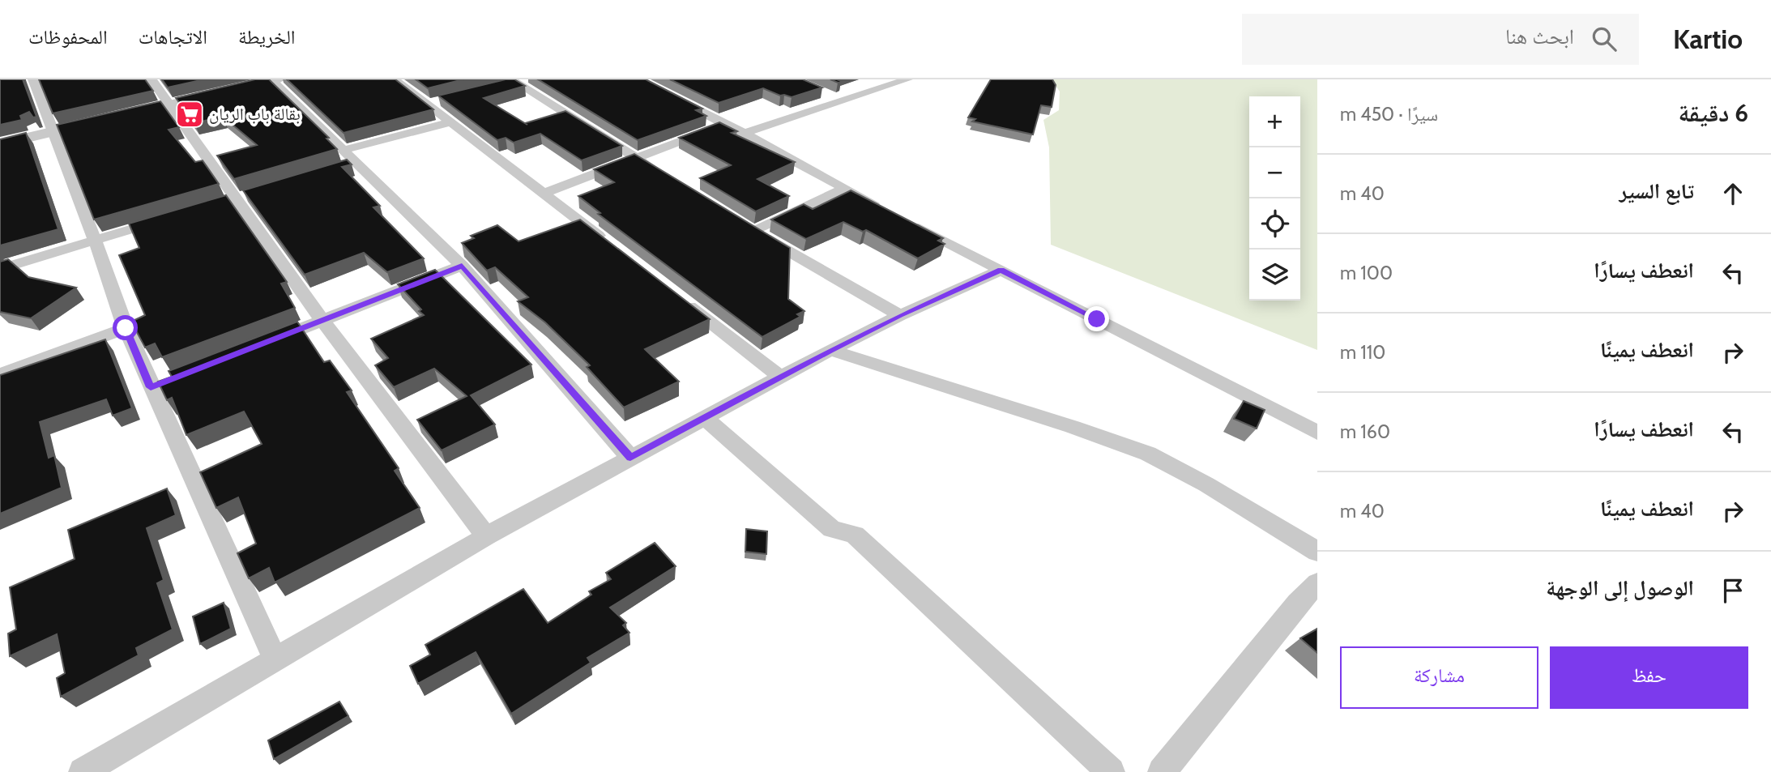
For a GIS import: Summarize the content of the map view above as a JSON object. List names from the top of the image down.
{
  "places": {
    "supermarket": ["بقالة باب الريان"]
  },
  "page": {
    "header": "Kartio",
    "search": "ابحث هنا",
    "nav": ["الخريطة", "الاتجاهات", "المحفوظات"],
    "heading": ["6 دقيقة", "سيرًا · 450 m"],
    "map_buttons": ["+", "−"],
    "list": [
      ["تابع السير", "40 m"],
      ["انعطف يسارًا", "100 m"],
      ["انعطف يمينًا", "110 m"],
      ["انعطف يسارًا", "160 m"],
      ["انعطف يمينًا", "40 m"],
      "الوصول إلى الوجهة"
    ],
    "buttons": ["حفظ", "مشاركة"]
  }
}
